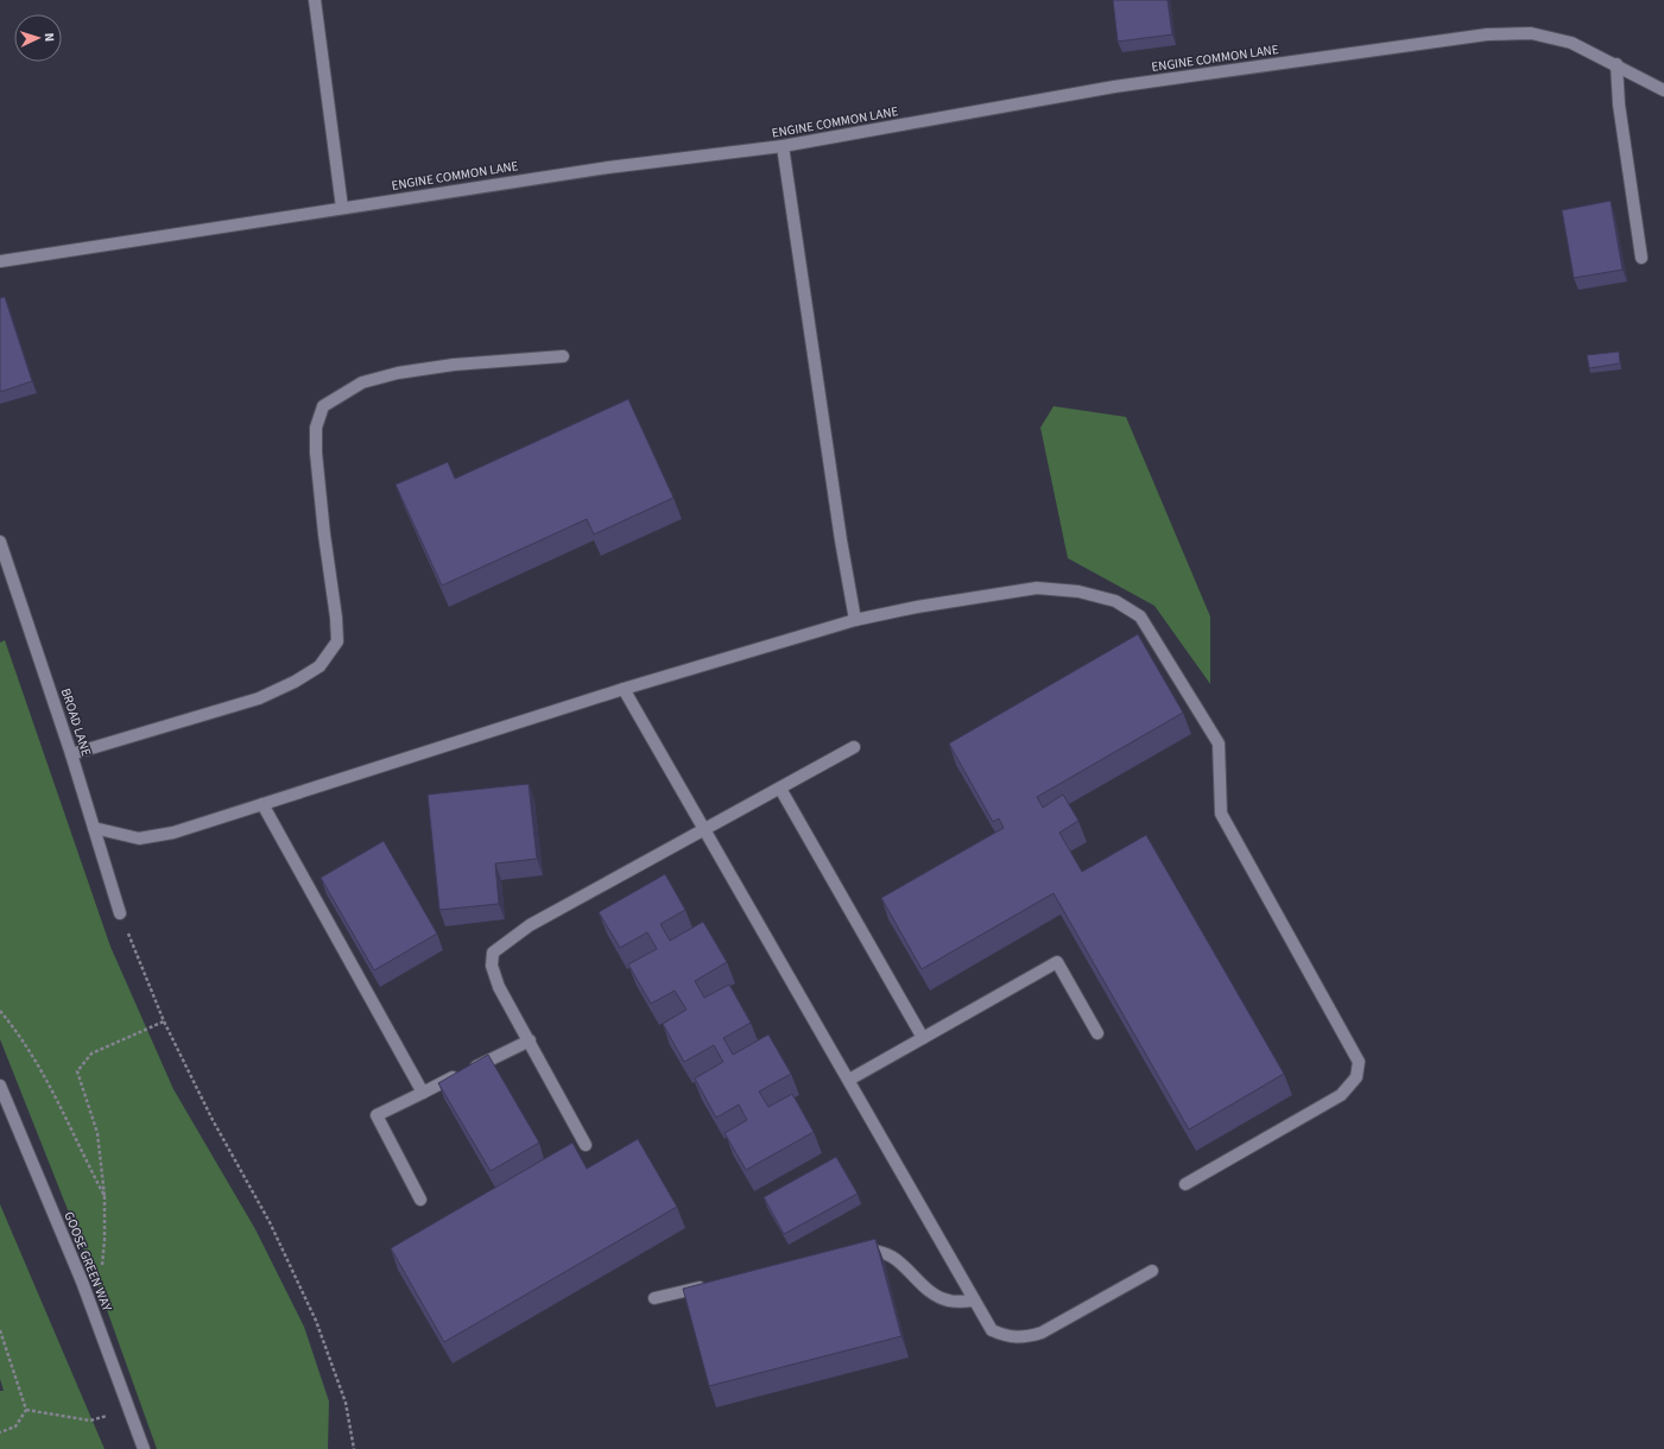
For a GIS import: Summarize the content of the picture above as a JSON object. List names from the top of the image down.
{
  "streets": {
    "street": ["ENGINE COMMON LANE", "BROAD LANE", "GOOSE GREEN WAY"]
  },
  "north": "right"
}
